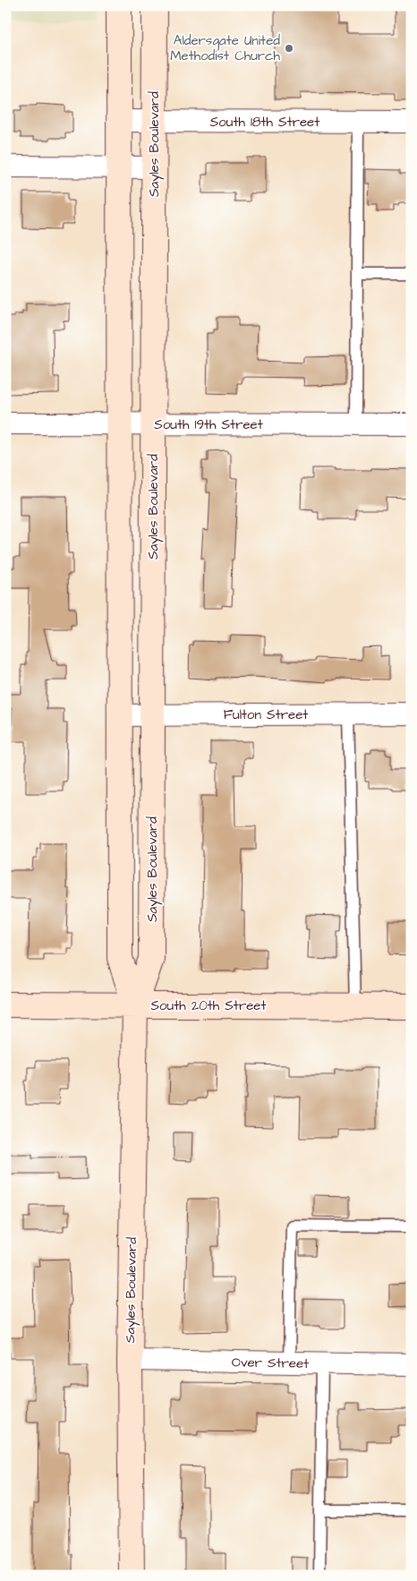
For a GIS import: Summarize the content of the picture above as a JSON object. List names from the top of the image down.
{
  "streets": {
    "main road": ["Sayles Boulevard", "South 20th Street"],
    "street": [
      "South 18th Street",
      "South 19th Street",
      "Fulton Street",
      "Over Street"
    ]
  },
  "crossings": [
    ["South 18th Street", "Sayles Boulevard"],
    ["Sayles Boulevard", "South 19th Street"],
    ["Sayles Boulevard", "Fulton Street"],
    ["Sayles Boulevard", "South 20th Street"],
    ["Sayles Boulevard", "Over Street"]
  ],
  "places": ["Aldersgate United Methodist Church"]
}
